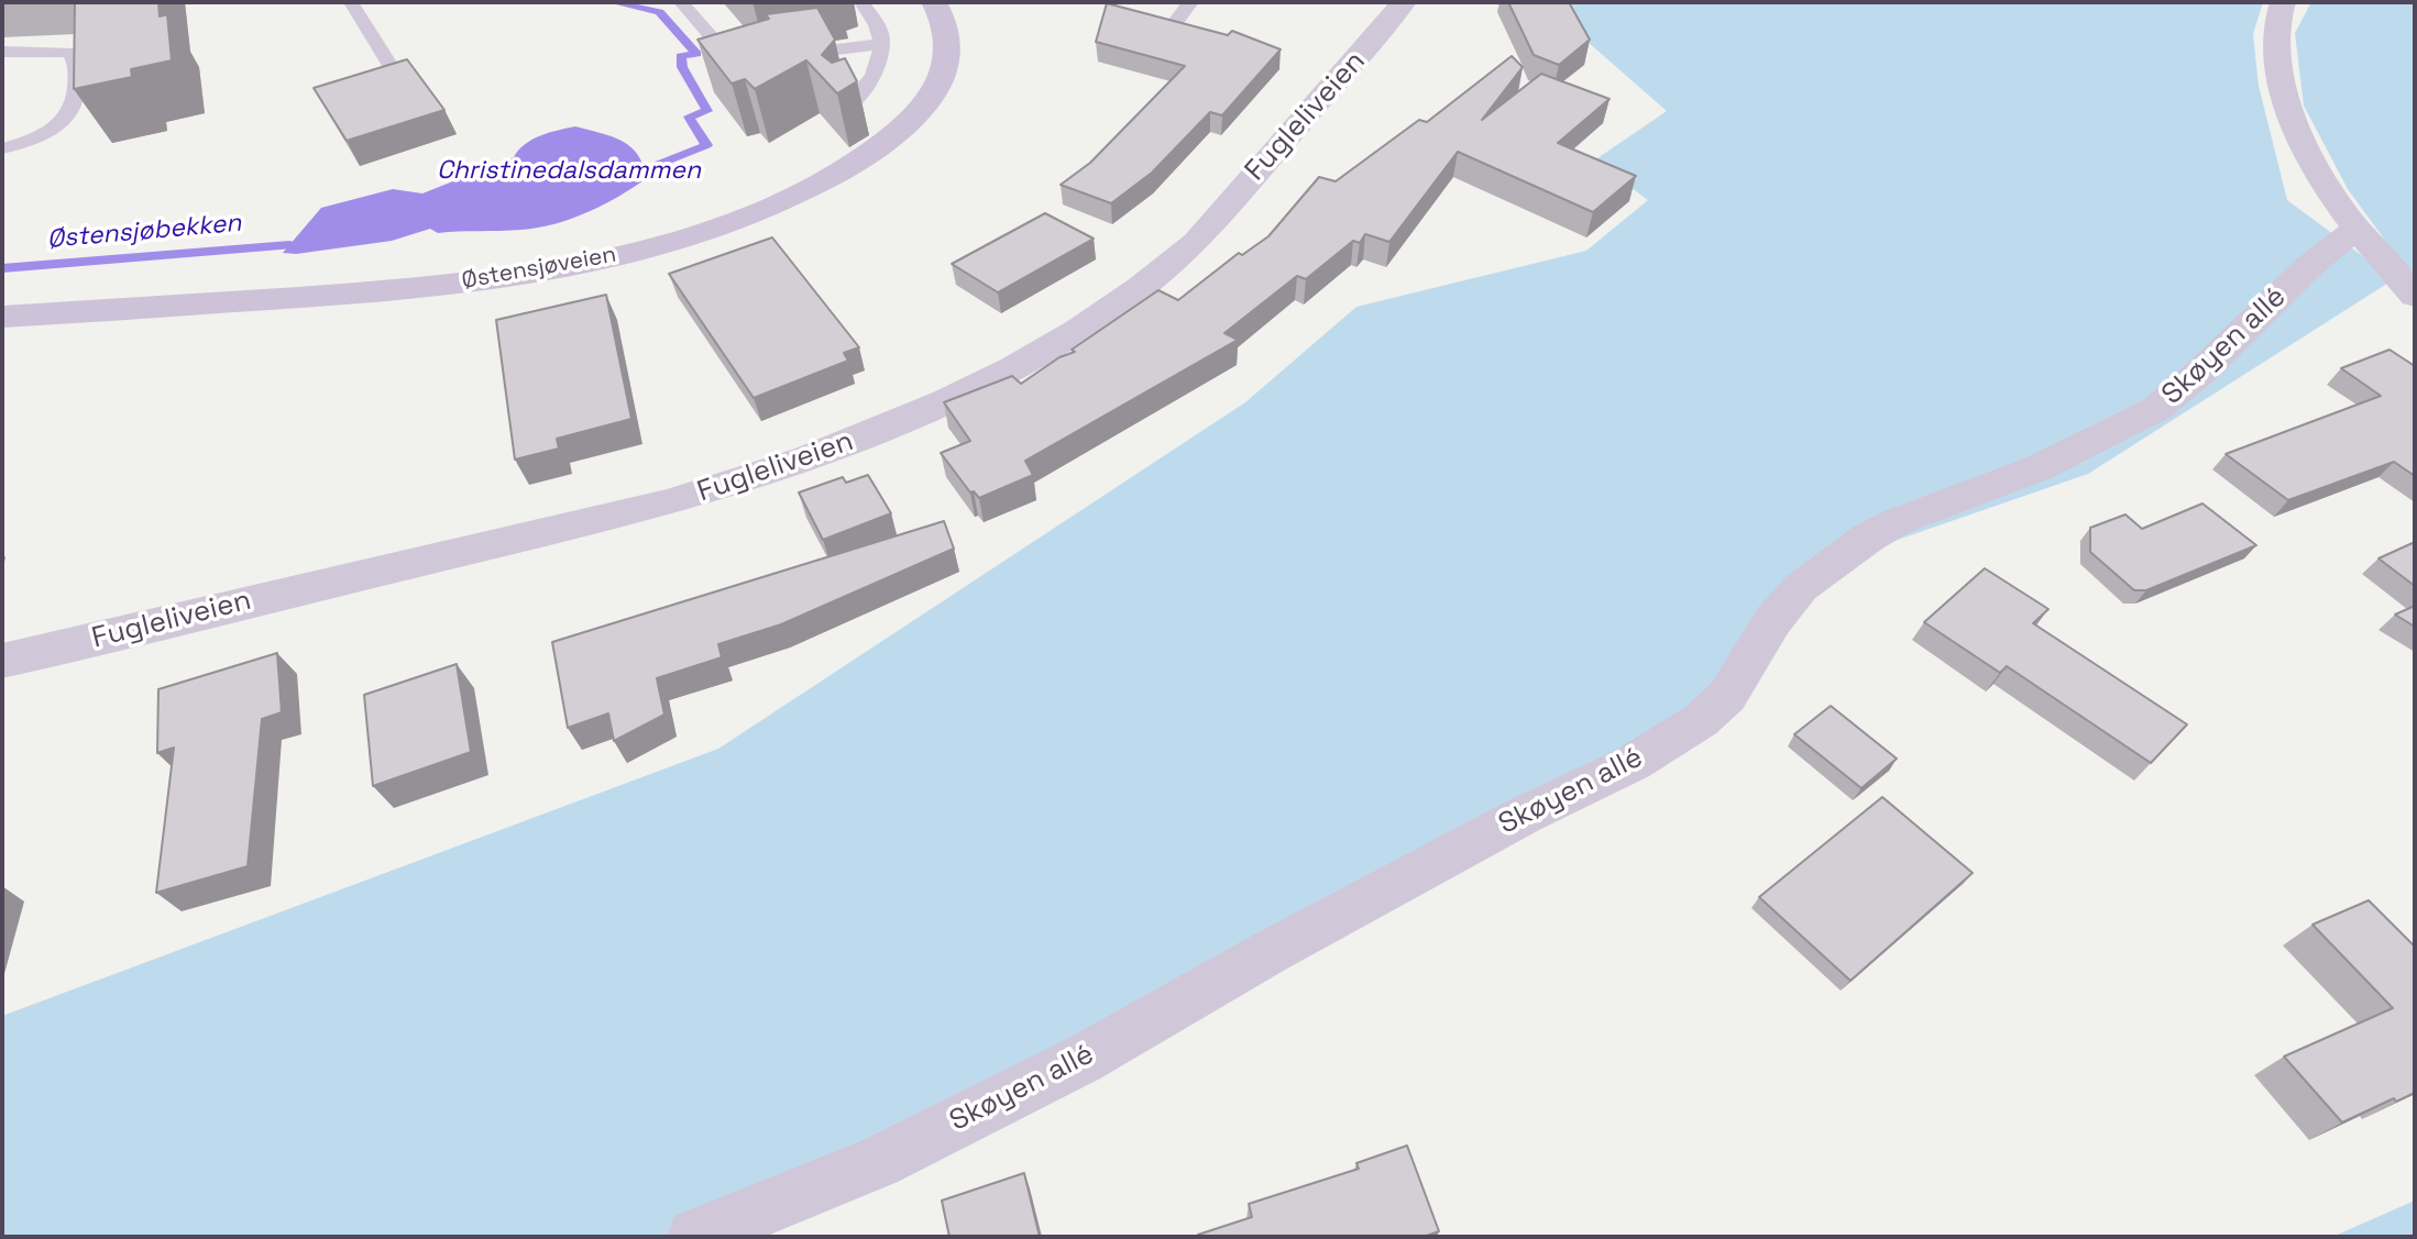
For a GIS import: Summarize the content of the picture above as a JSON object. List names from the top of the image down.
{
  "streets": {
    "main road": ["Østensjøveien"],
    "street": ["Fugleliveien", "Skøyen allé"]
  },
  "water": ["Christinedalsdammen", "Østensjøbekken"]
}
